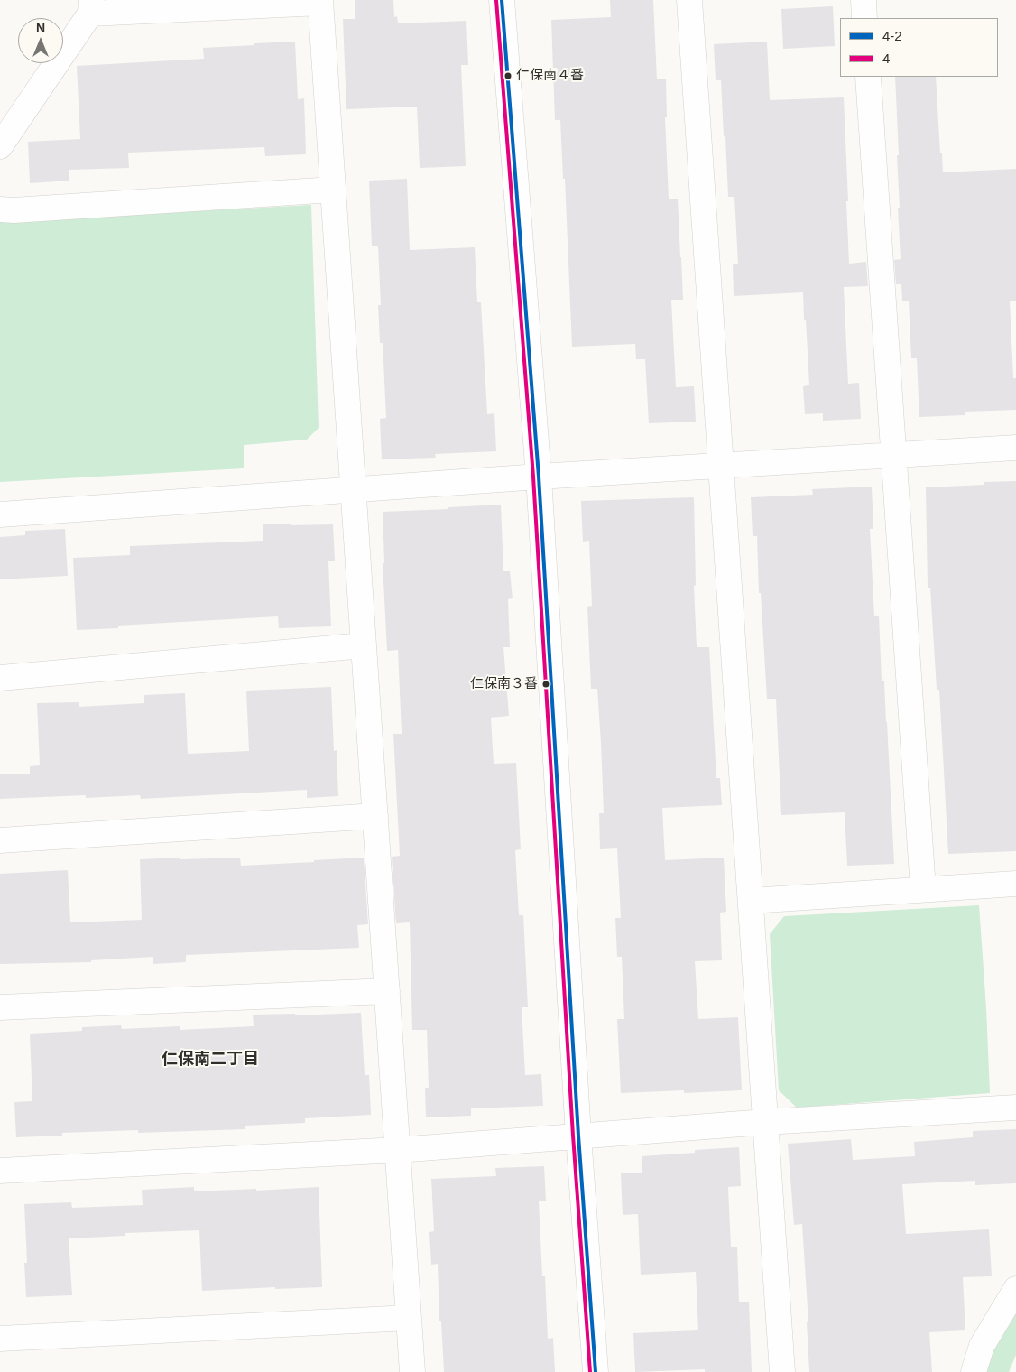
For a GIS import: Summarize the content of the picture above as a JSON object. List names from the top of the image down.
{
  "districts": ["仁保南二丁目"],
  "places": ["仁保南４番", "仁保南３番"],
  "lines": ["transit line 4-2", "transit line 4"],
  "legend": ["4-2", "4"],
  "north": "top"
}
